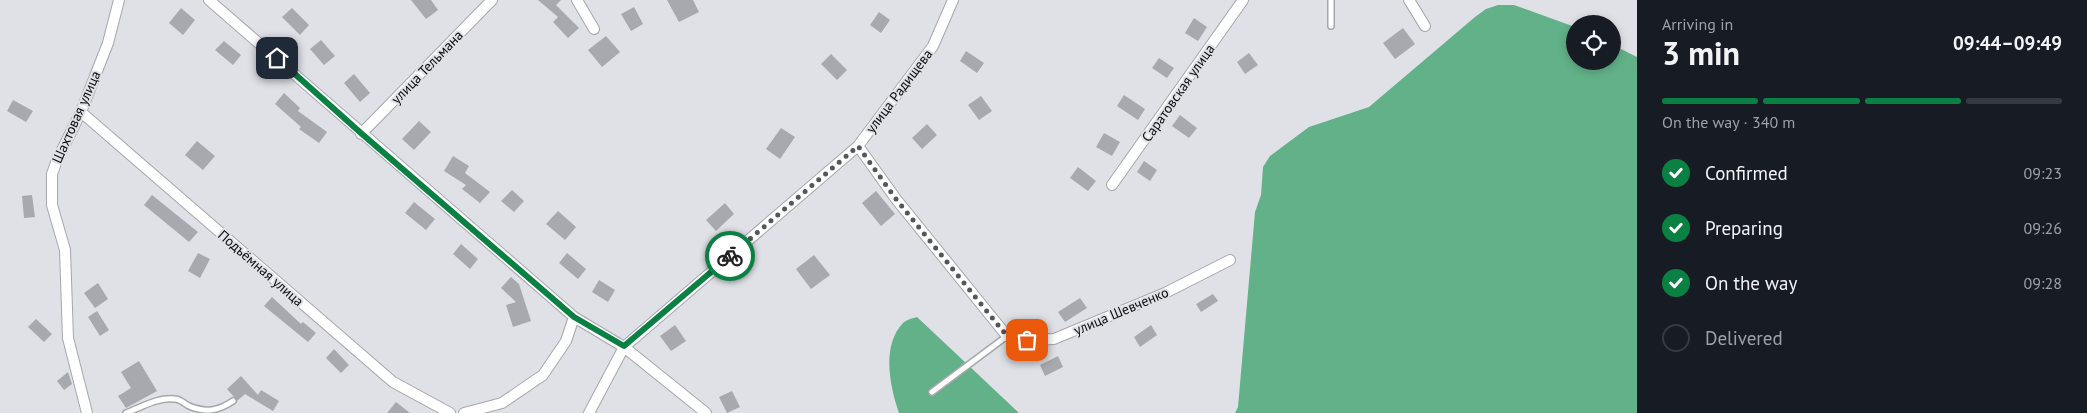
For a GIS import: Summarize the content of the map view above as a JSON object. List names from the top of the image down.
{
  "streets": {
    "street": [
      "улица Тельмана",
      "улица Радищева",
      "Саратовская улица",
      "Шахтовая улица",
      "Подъёмная улица",
      "улица Шевченко"
    ]
  },
  "crossings": [
    ["Шахтовая улица", "Подъёмная улица"]
  ],
  "page": {
    "heading": ["3 min", "Arriving in", "09:44–09:49"],
    "bar": "On the way · 340 m",
    "list": [
      ["Confirmed", "09:23"],
      ["Preparing", "09:26"],
      ["On the way", "09:28"],
      "Delivered"
    ]
  }
}
